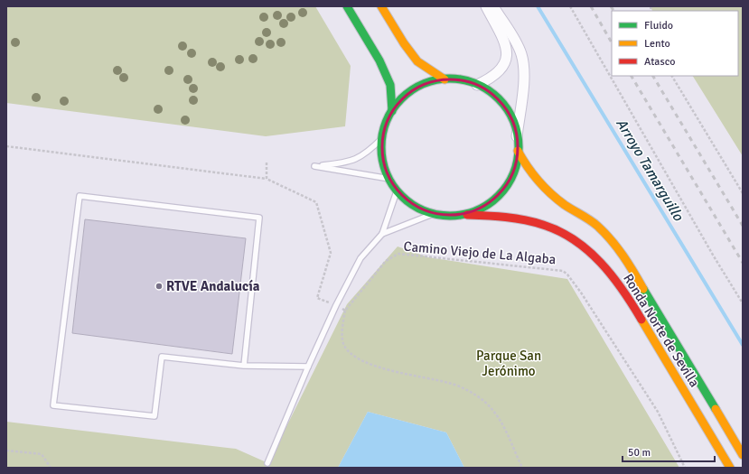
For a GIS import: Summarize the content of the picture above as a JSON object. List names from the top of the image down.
{
  "streets": {
    "highway": ["Ronda Norte de Sevilla"],
    "path": ["Camino Viejo de La Algaba"]
  },
  "water": ["Arroyo Tamarguillo"],
  "parks": ["Parque San Jerónimo"],
  "places": ["RTVE Andalucía"],
  "legend": ["Fluido", "Lento", "Atasco"],
  "scale_bar": "50 m"
}
